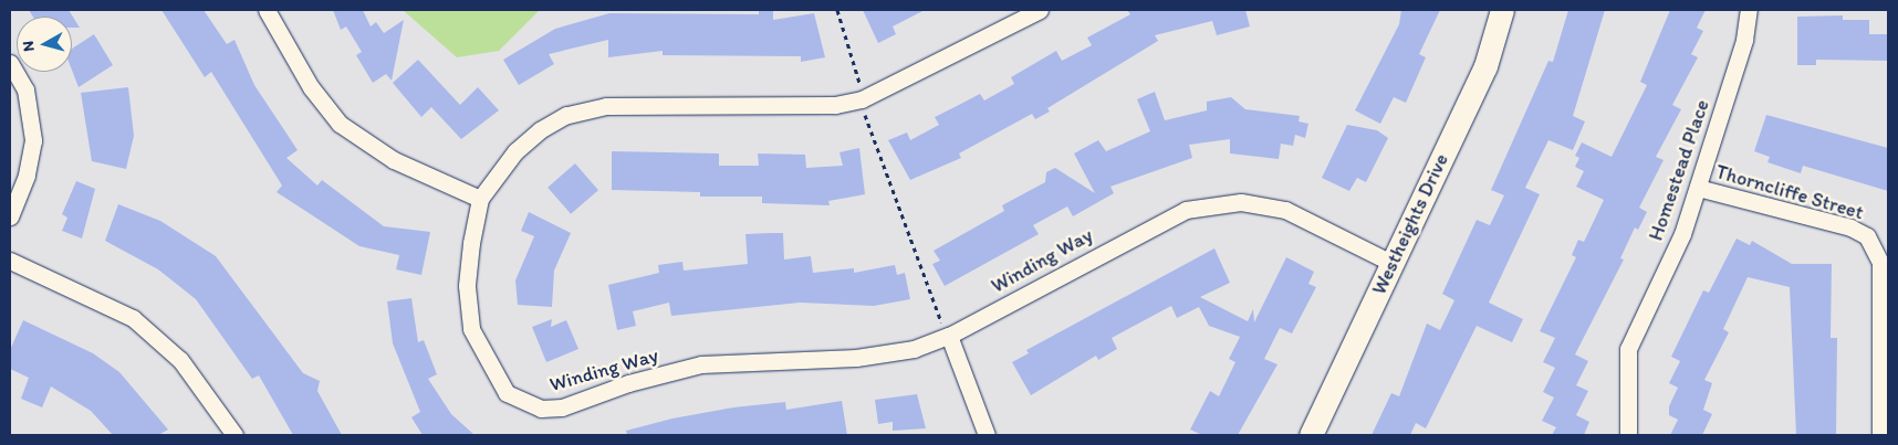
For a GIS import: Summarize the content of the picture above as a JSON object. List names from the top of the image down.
{
  "streets": {
    "street": [
      "Homestead Place",
      "Thorncliffe Street",
      "Westheights Drive",
      "Winding Way"
    ]
  },
  "crossings": [
    ["Homestead Place", "Thorncliffe Street"],
    ["Westheights Drive", "Winding Way"]
  ],
  "north": "left"
}
